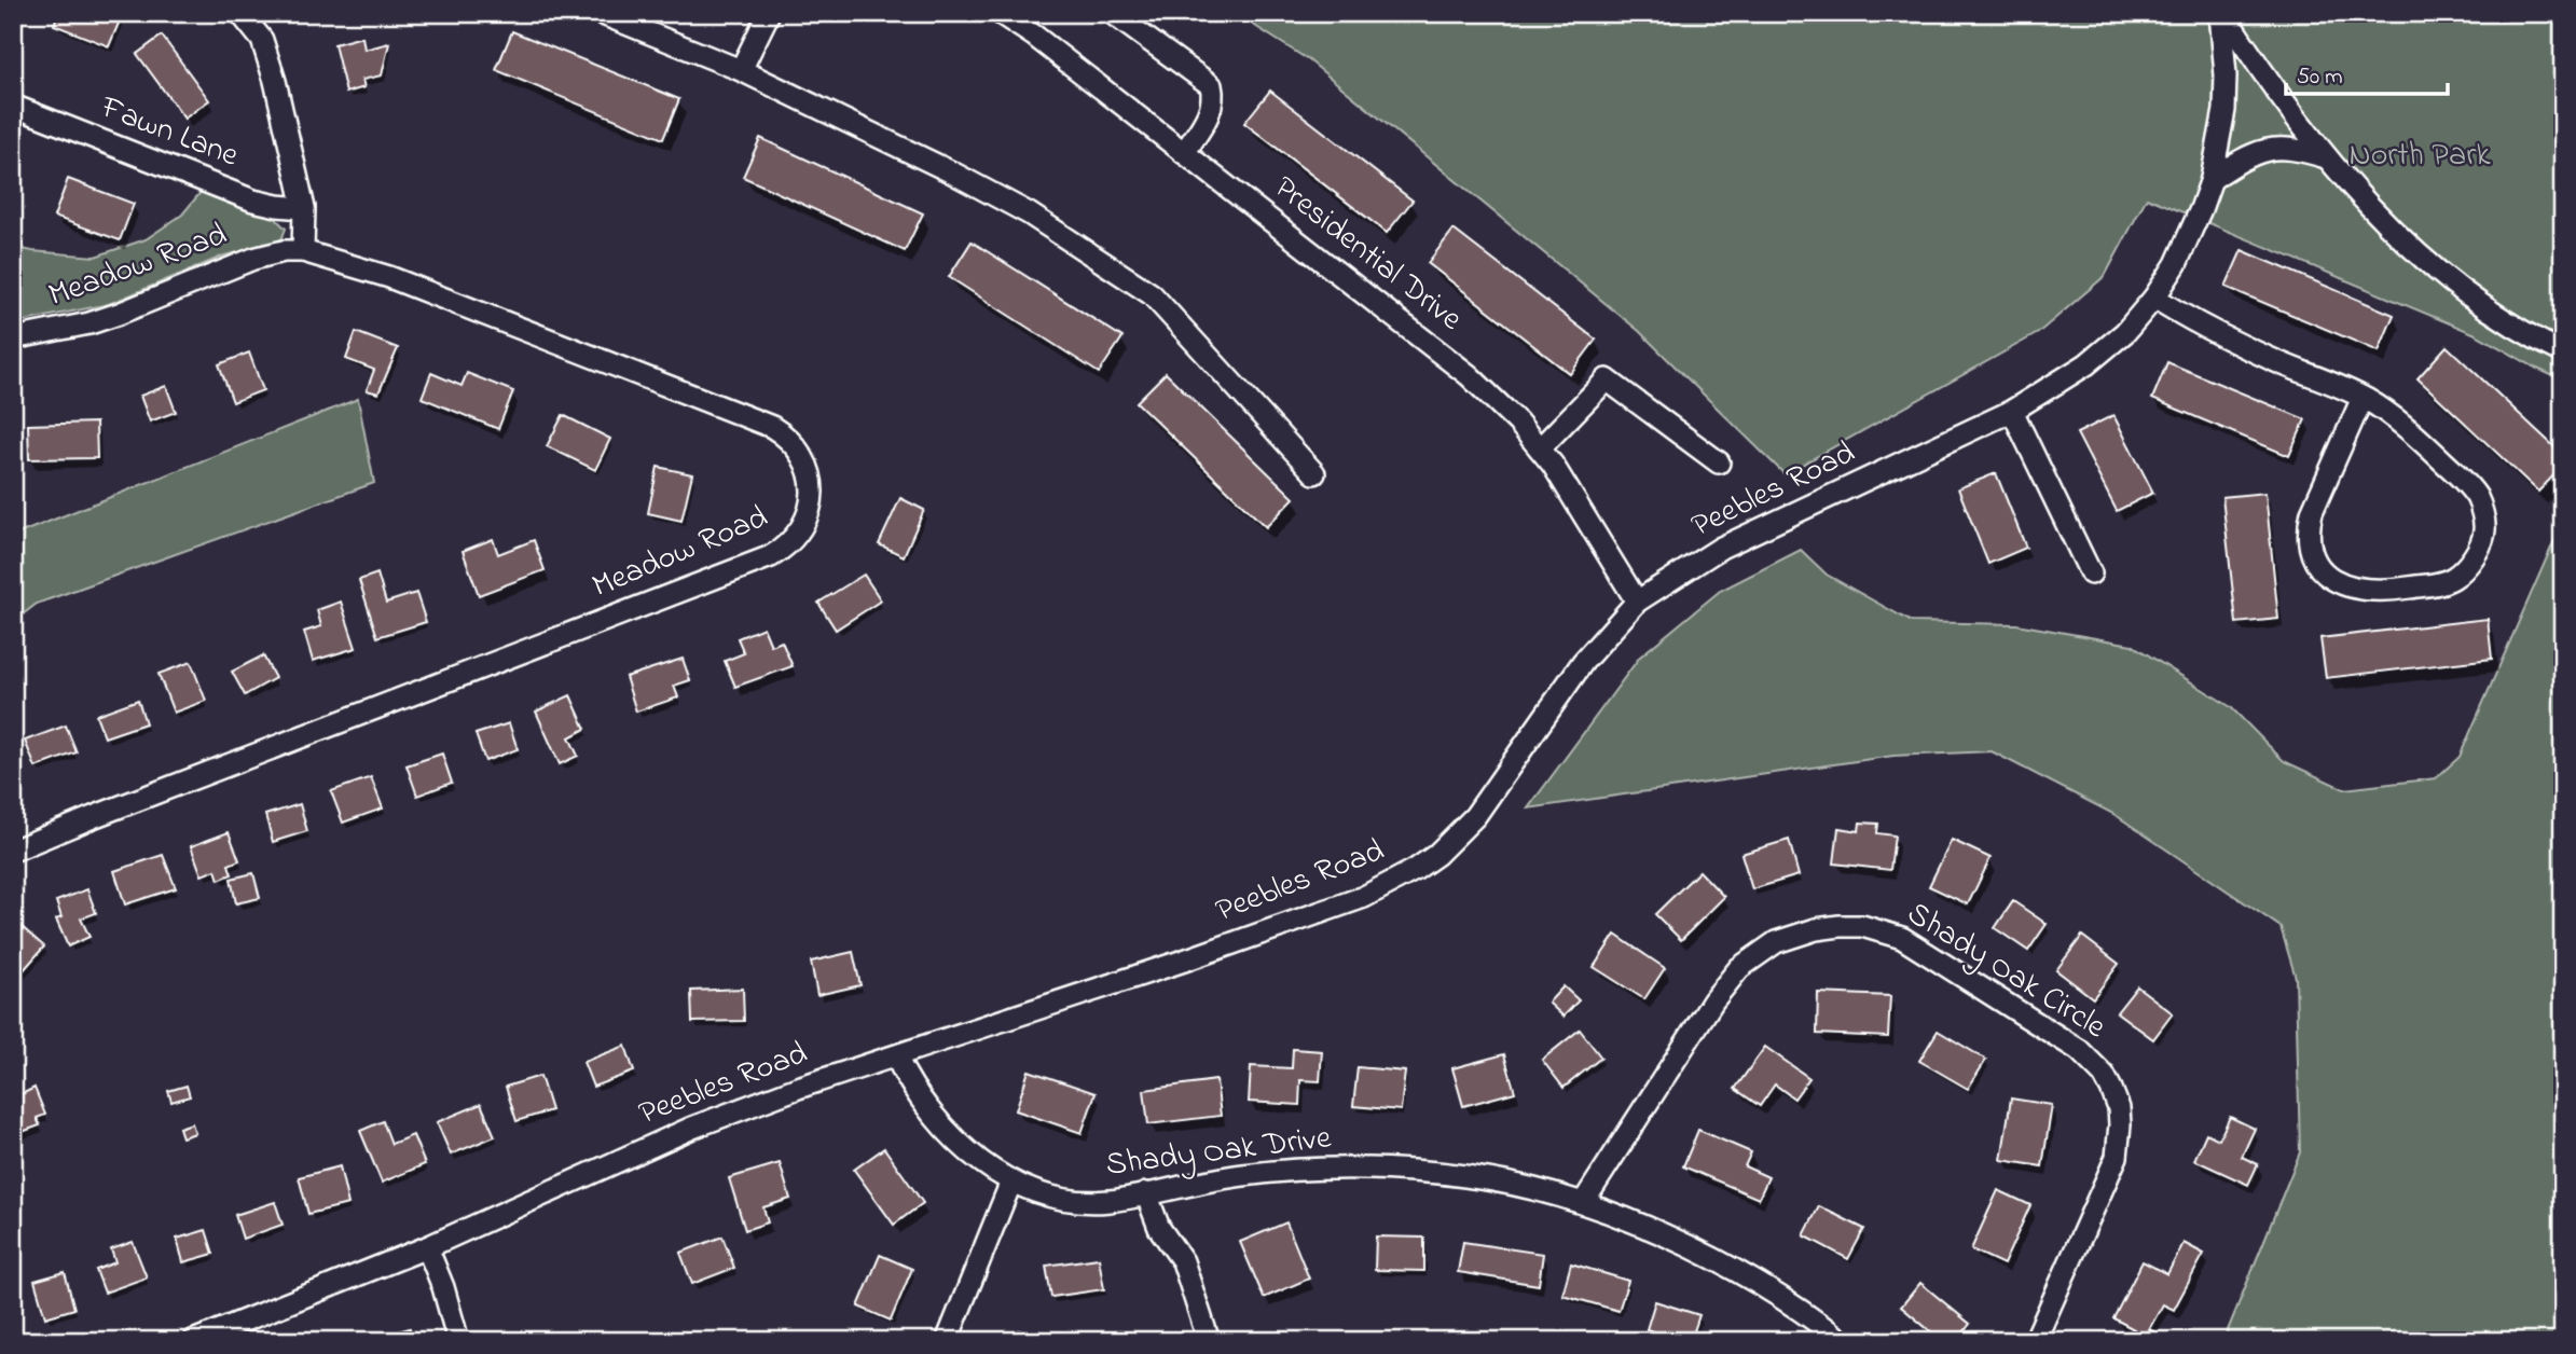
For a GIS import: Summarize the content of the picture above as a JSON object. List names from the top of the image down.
{
  "streets": {
    "street": [
      "Fawn Lane",
      "Presidential Drive",
      "Meadow Road",
      "Peebles Road",
      "Shady Oak Circle",
      "Shady Oak Drive"
    ]
  },
  "crossings": [
    ["Presidential Drive", "Peebles Road"],
    ["Peebles Road", "Shady Oak Drive"],
    ["Shady Oak Circle", "Shady Oak Drive"]
  ],
  "parks": ["North Park"],
  "scale_bar": "50 m"
}
